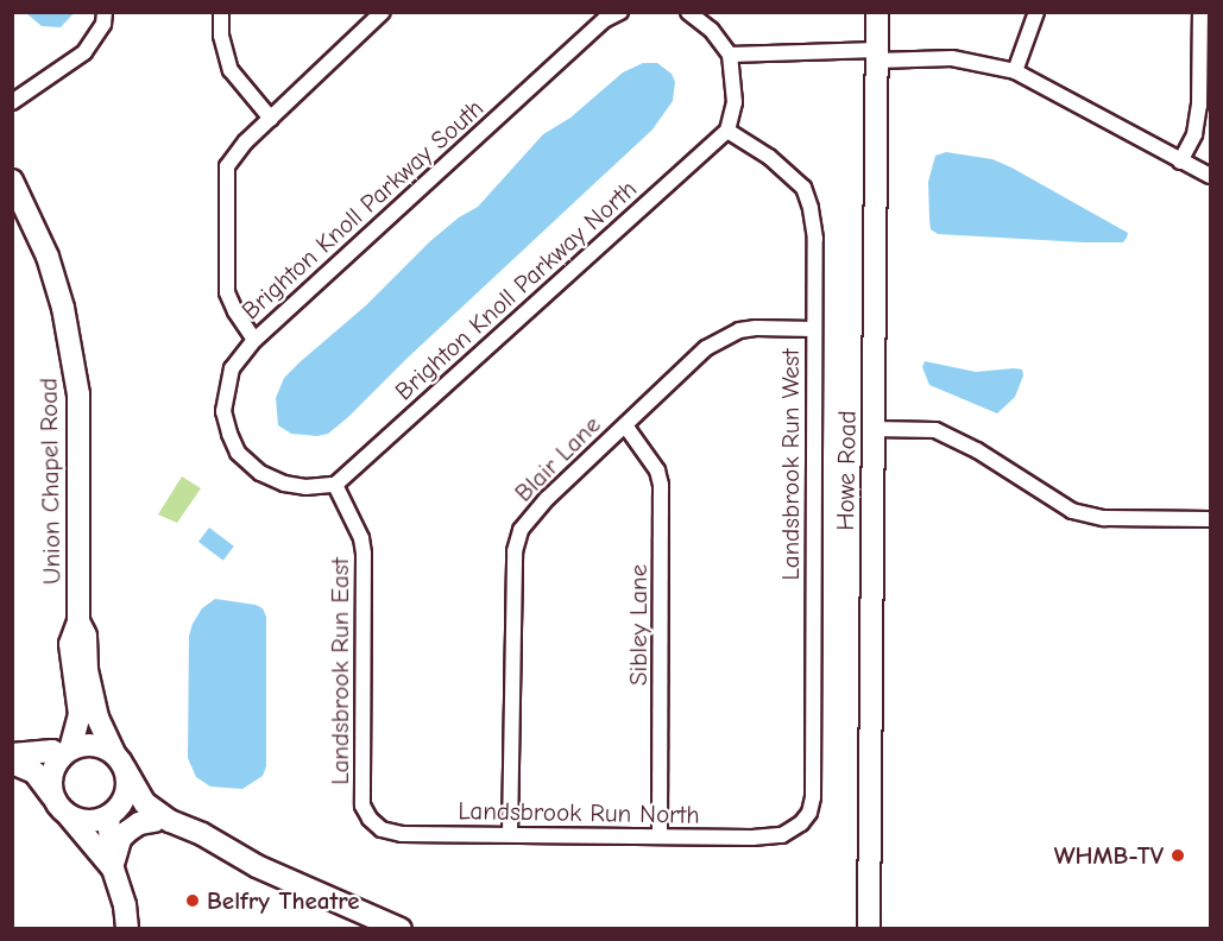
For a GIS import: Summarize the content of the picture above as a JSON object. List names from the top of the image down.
{
  "streets": {
    "main road": ["Howe Road", "Union Chapel Road"],
    "street": [
      "Brighton Knoll Parkway South",
      "Brighton Knoll Parkway North",
      "Blair Lane",
      "Landsbrook Run West",
      "Sibley Lane",
      "Landsbrook Run East",
      "Landsbrook Run North"
    ]
  },
  "crossings": [
    ["Brighton Knoll Parkway South", "Brighton Knoll Parkway North"],
    ["Brighton Knoll Parkway South", "Landsbrook Run East"],
    ["Brighton Knoll Parkway North", "Landsbrook Run West"],
    ["Brighton Knoll Parkway North", "Landsbrook Run East"],
    ["Blair Lane", "Landsbrook Run West"],
    ["Blair Lane", "Sibley Lane"],
    ["Blair Lane", "Landsbrook Run North"],
    ["Landsbrook Run West", "Landsbrook Run North"],
    ["Sibley Lane", "Landsbrook Run North"],
    ["Landsbrook Run East", "Landsbrook Run North"]
  ],
  "places": ["WHMB-TV", "Belfry Theatre"]
}
